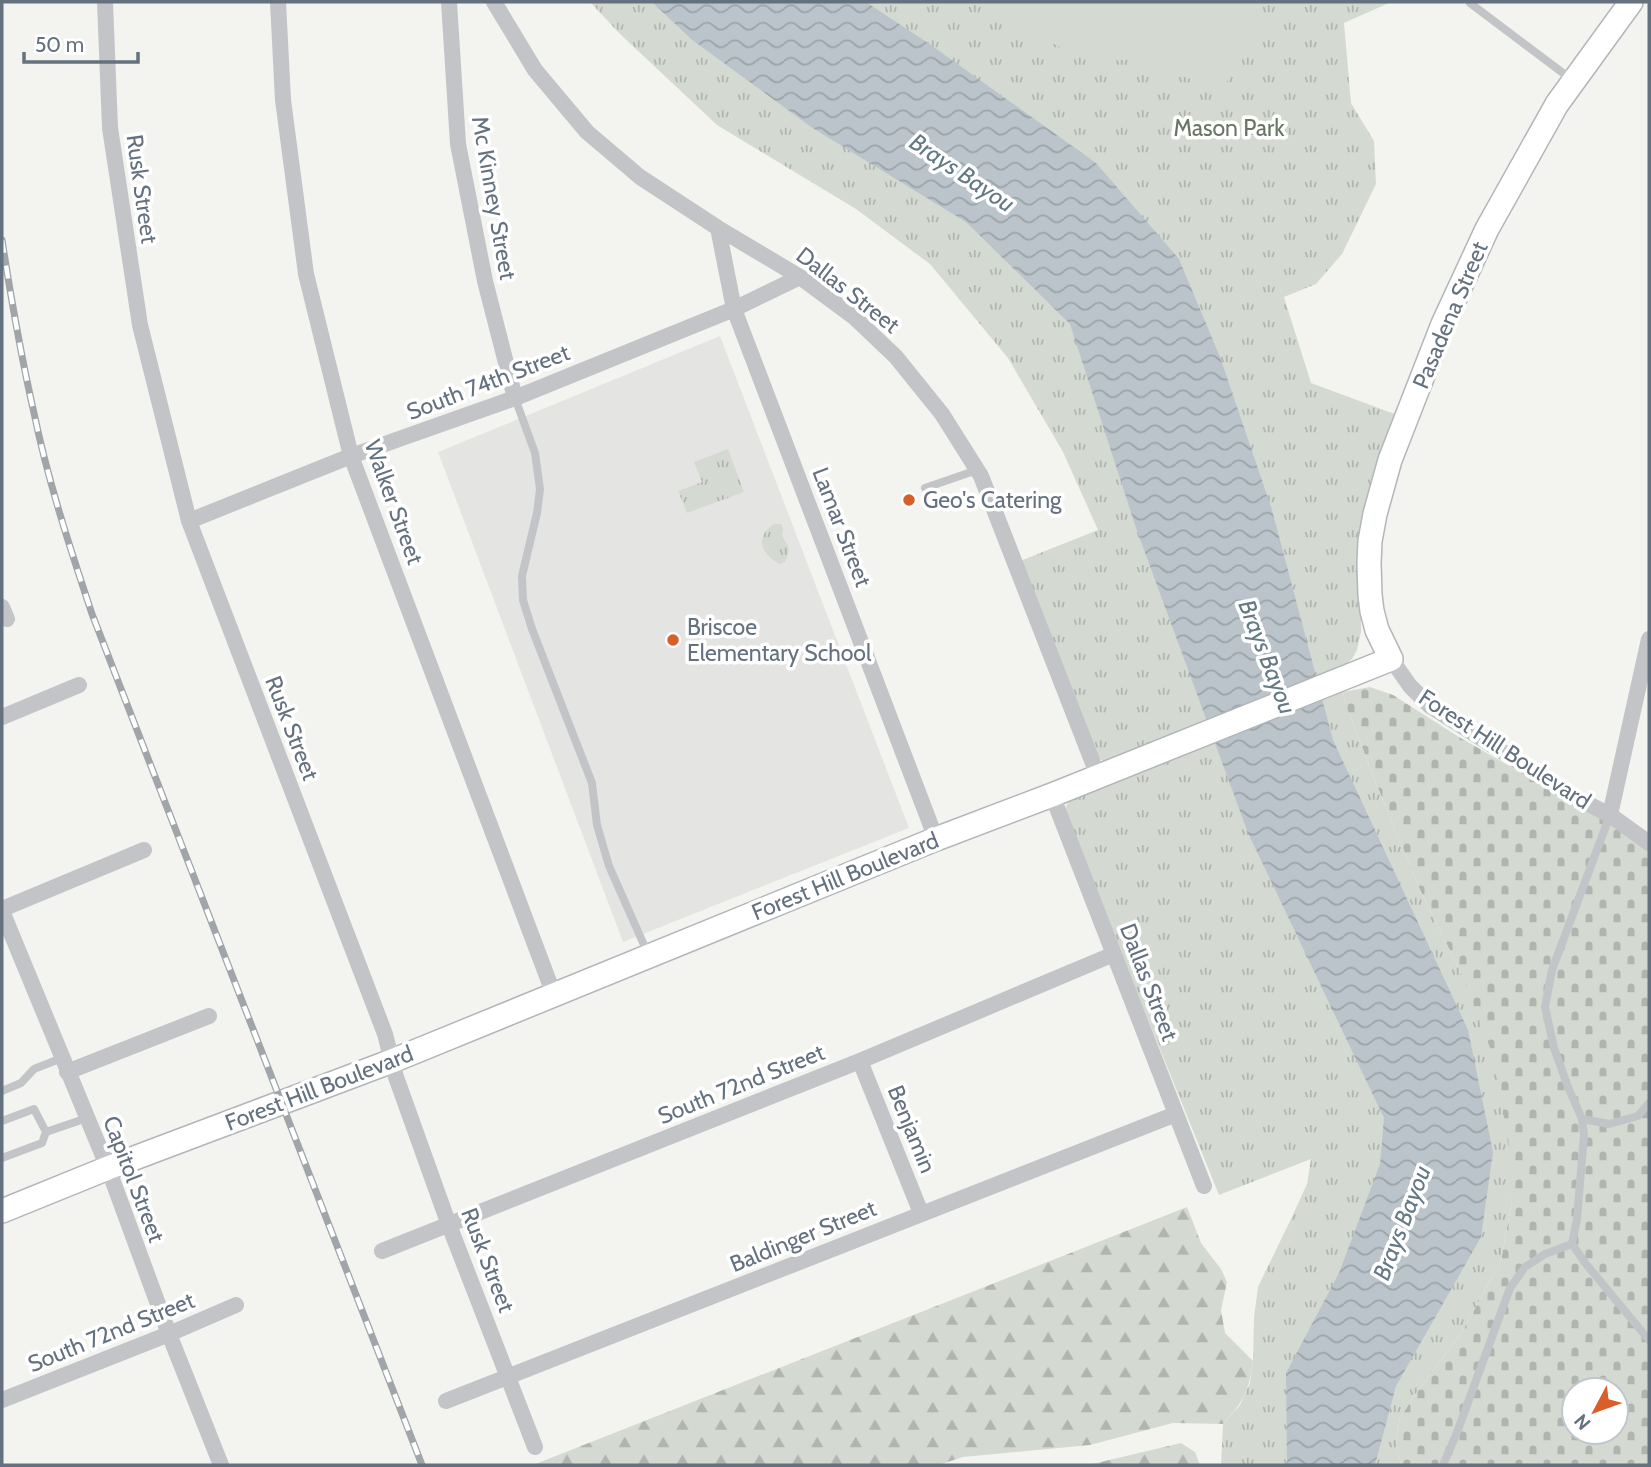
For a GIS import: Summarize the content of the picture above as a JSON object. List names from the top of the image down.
{
  "streets": {
    "street": [
      "Rusk Street",
      "Mc Kinney Street",
      "Dallas Street",
      "Pasadena Street",
      "South 74th Street",
      "Walker Street",
      "Lamar Street",
      "Forest Hill Boulevard",
      "South 72nd Street",
      "Benjamin",
      "Capitol Street",
      "Baldinger Street"
    ]
  },
  "crossings": [
    ["Rusk Street", "South 74th Street"],
    ["Rusk Street", "Forest Hill Boulevard"],
    ["Rusk Street", "South 72nd Street"],
    ["Rusk Street", "Baldinger Street"],
    ["Mc Kinney Street", "South 74th Street"],
    ["Dallas Street", "South 74th Street"],
    ["Dallas Street", "Lamar Street"],
    ["Dallas Street", "Forest Hill Boulevard"],
    ["Dallas Street", "South 72nd Street"],
    ["Dallas Street", "Baldinger Street"],
    ["Pasadena Street", "Forest Hill Boulevard"],
    ["South 74th Street", "Walker Street"],
    ["South 74th Street", "Lamar Street"],
    ["Walker Street", "Forest Hill Boulevard"],
    ["Lamar Street", "Forest Hill Boulevard"],
    ["Forest Hill Boulevard", "Capitol Street"],
    ["South 72nd Street", "Benjamin"],
    ["South 72nd Street", "Capitol Street"],
    ["Benjamin", "Baldinger Street"]
  ],
  "water": ["Brays Bayou"],
  "parks": ["Mason Park"],
  "places": ["Geo's Catering", "Briscoe Elementary School"],
  "scale_bar": "50 m",
  "north": "bottom left"
}
